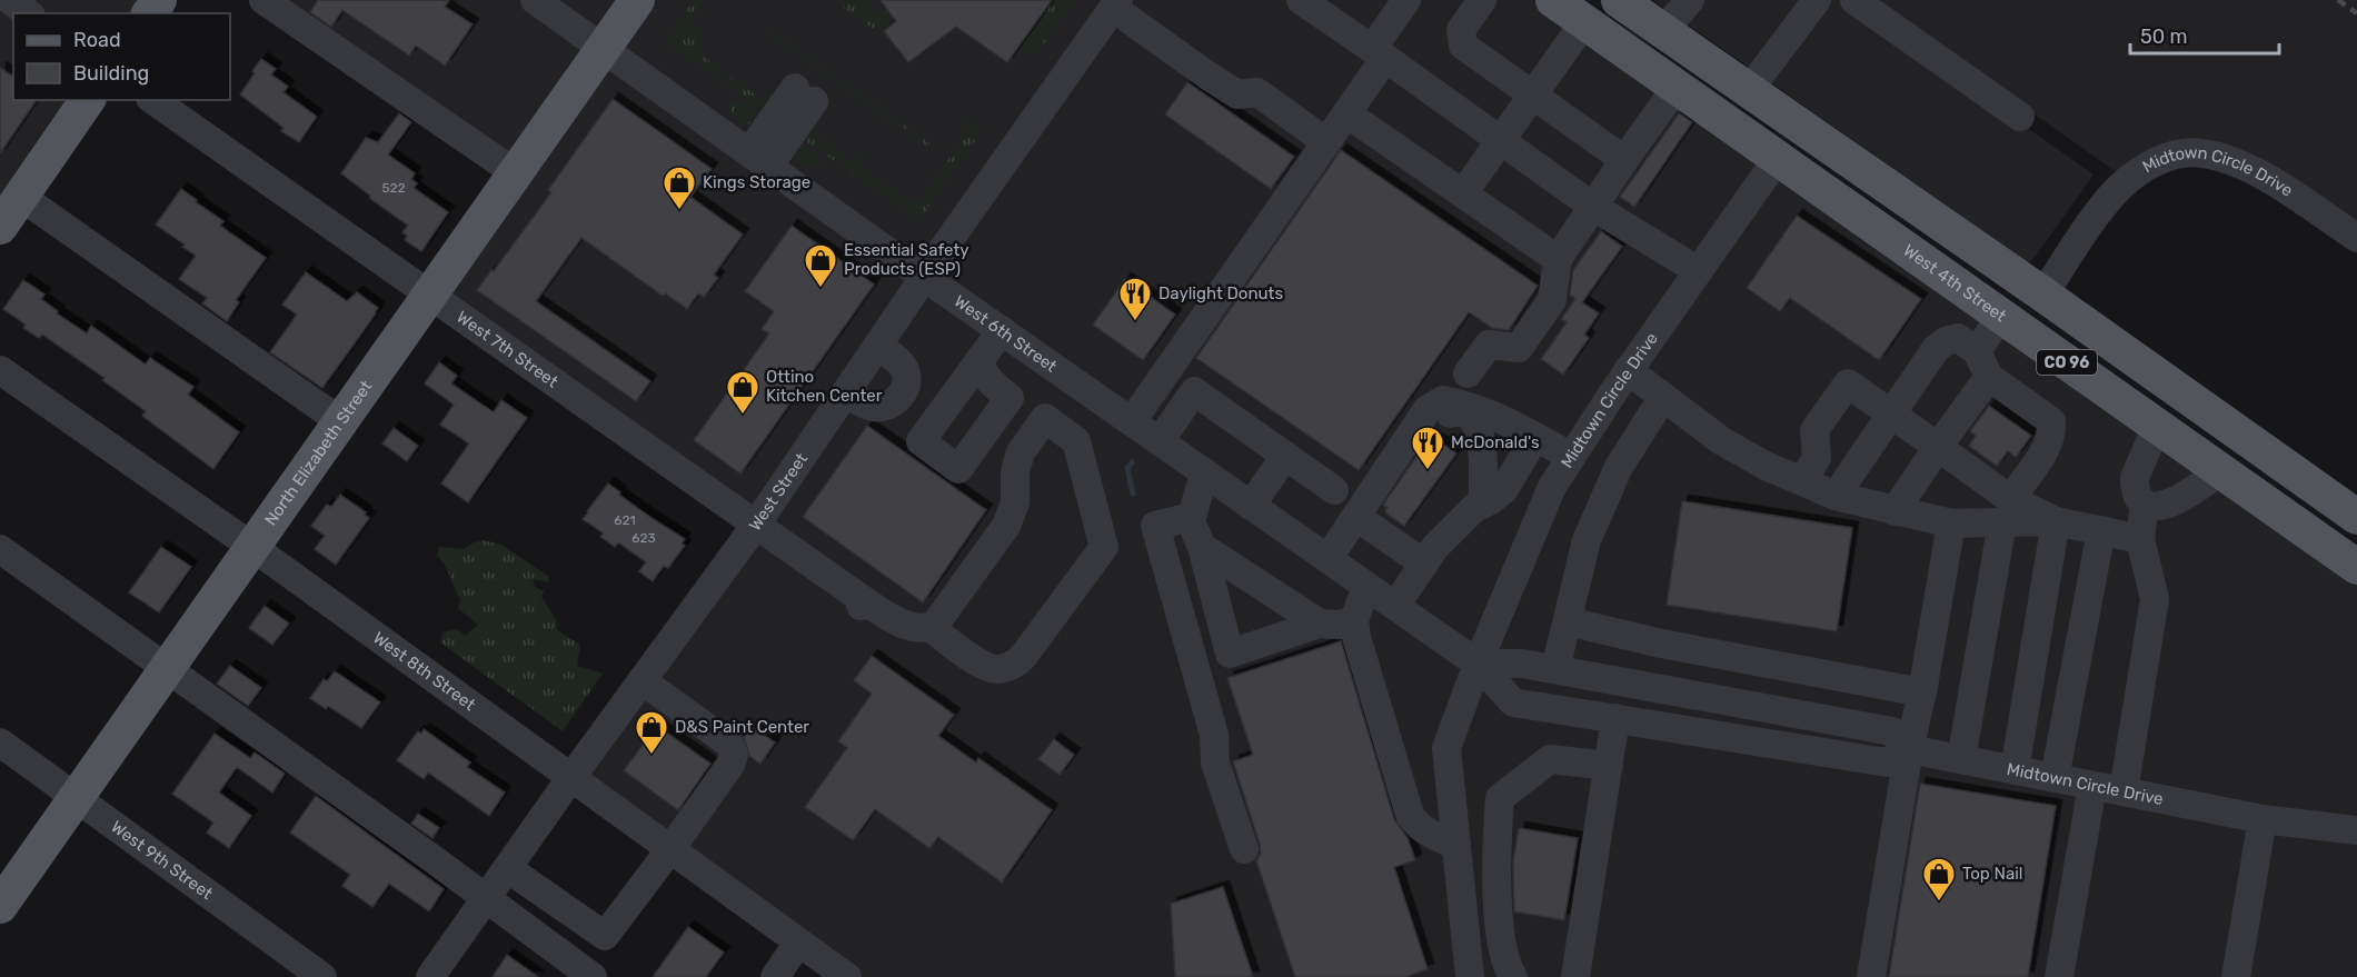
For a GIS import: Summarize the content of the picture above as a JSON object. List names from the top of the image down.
{
  "streets": {
    "main road": ["West 4th Street", "CO 96", "North Elizabeth Street"],
    "street": [
      "Midtown Circle Drive",
      "West 6th Street",
      "West 7th Street",
      "West Street",
      "West 8th Street",
      "West 9th Street"
    ]
  },
  "crossings": [
    ["Midtown Circle Drive", "West 4th Street"],
    ["Midtown Circle Drive", "West 6th Street"],
    ["Midtown Circle Drive", "CO 96"],
    ["West 6th Street", "North Elizabeth Street"],
    ["West 6th Street", "West Street"],
    ["West 7th Street", "North Elizabeth Street"],
    ["West 7th Street", "West Street"],
    ["North Elizabeth Street", "West 8th Street"],
    ["North Elizabeth Street", "West 9th Street"],
    ["West Street", "West 8th Street"]
  ],
  "places": {
    "shop": [
      "Kings Storage",
      "Essential Safety Products (ESP)",
      "Ottino Kitchen Center",
      "D&S Paint Center",
      "Top Nail"
    ],
    "restaurant": ["Daylight Donuts", "McDonald's"]
  },
  "house_numbers": ["522", "621", "623"],
  "legend": ["Road", "Building"],
  "scale_bar": "50 m"
}
